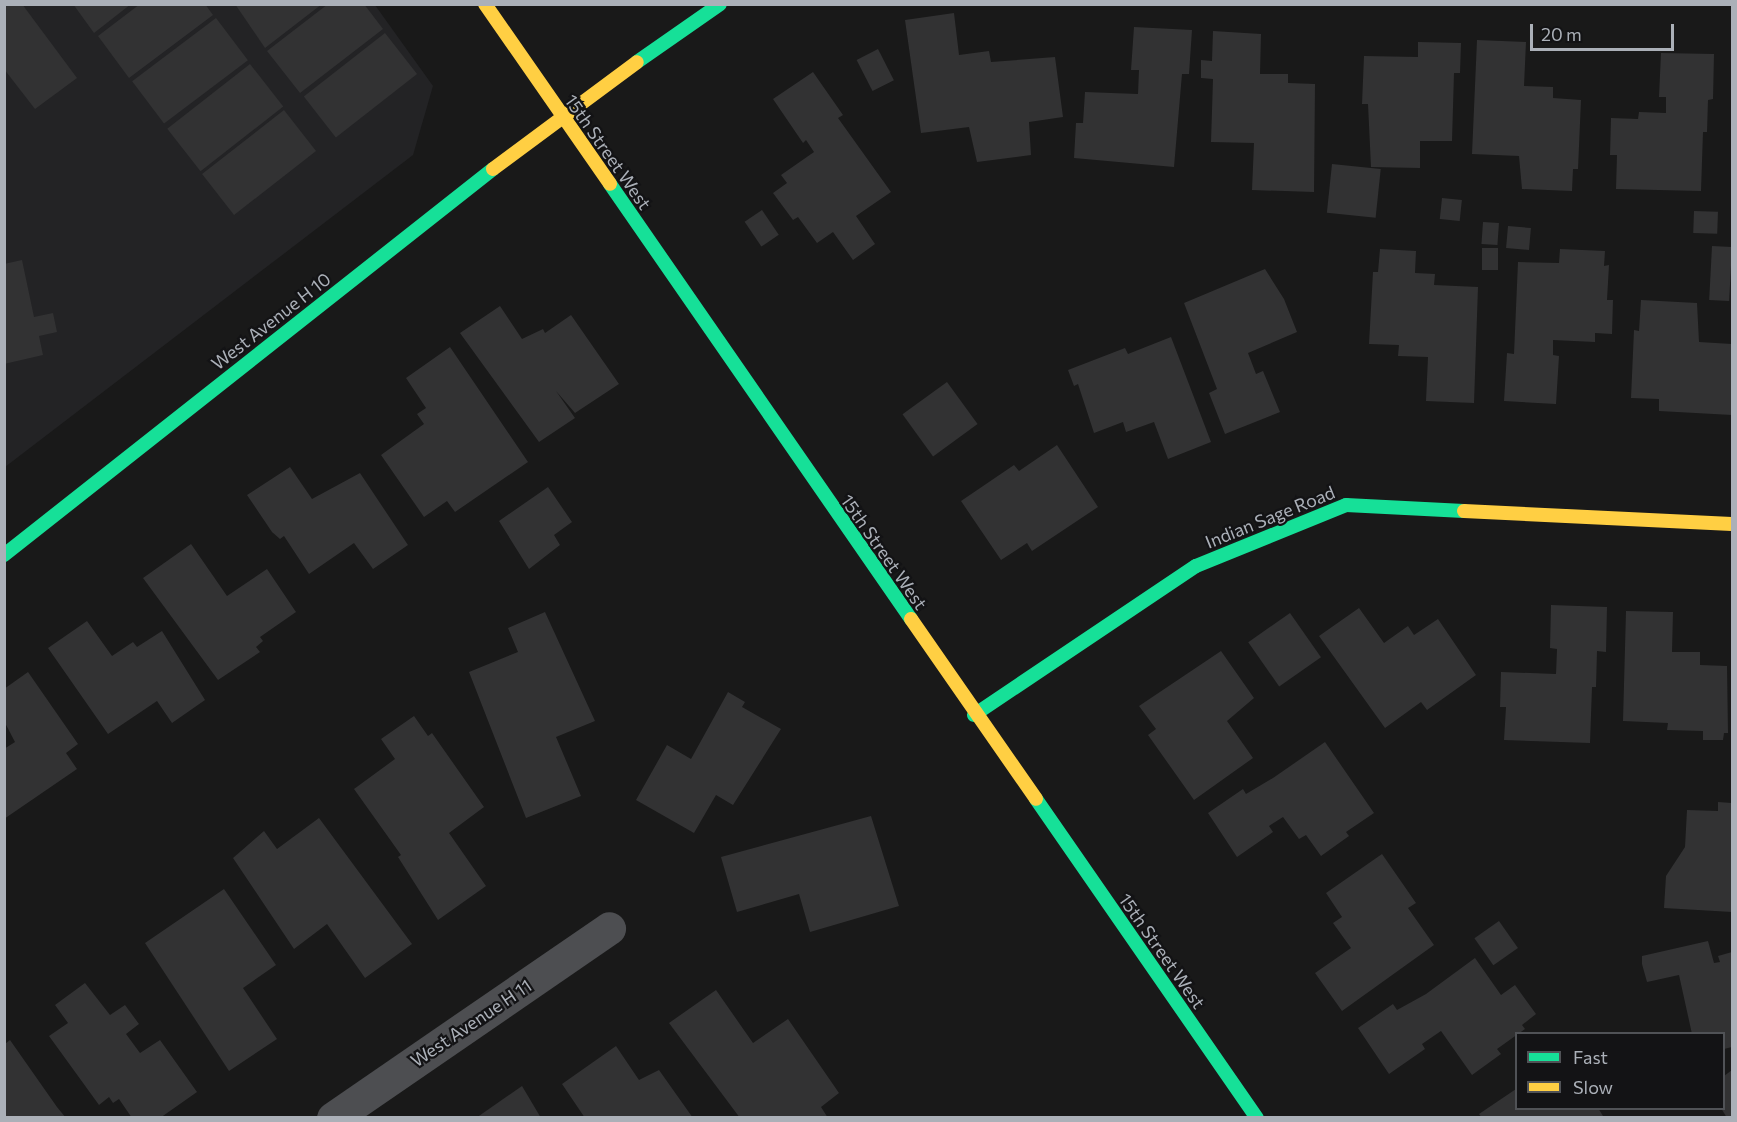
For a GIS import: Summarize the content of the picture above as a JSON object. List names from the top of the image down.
{
  "streets": {
    "street": [
      "15th Street West",
      "West Avenue H 10",
      "Indian Sage Road",
      "West Avenue H 11"
    ]
  },
  "crossings": [
    ["15th Street West", "West Avenue H 10"],
    ["15th Street West", "Indian Sage Road"]
  ],
  "legend": ["Fast", "Slow"],
  "scale_bar": "20 m"
}
